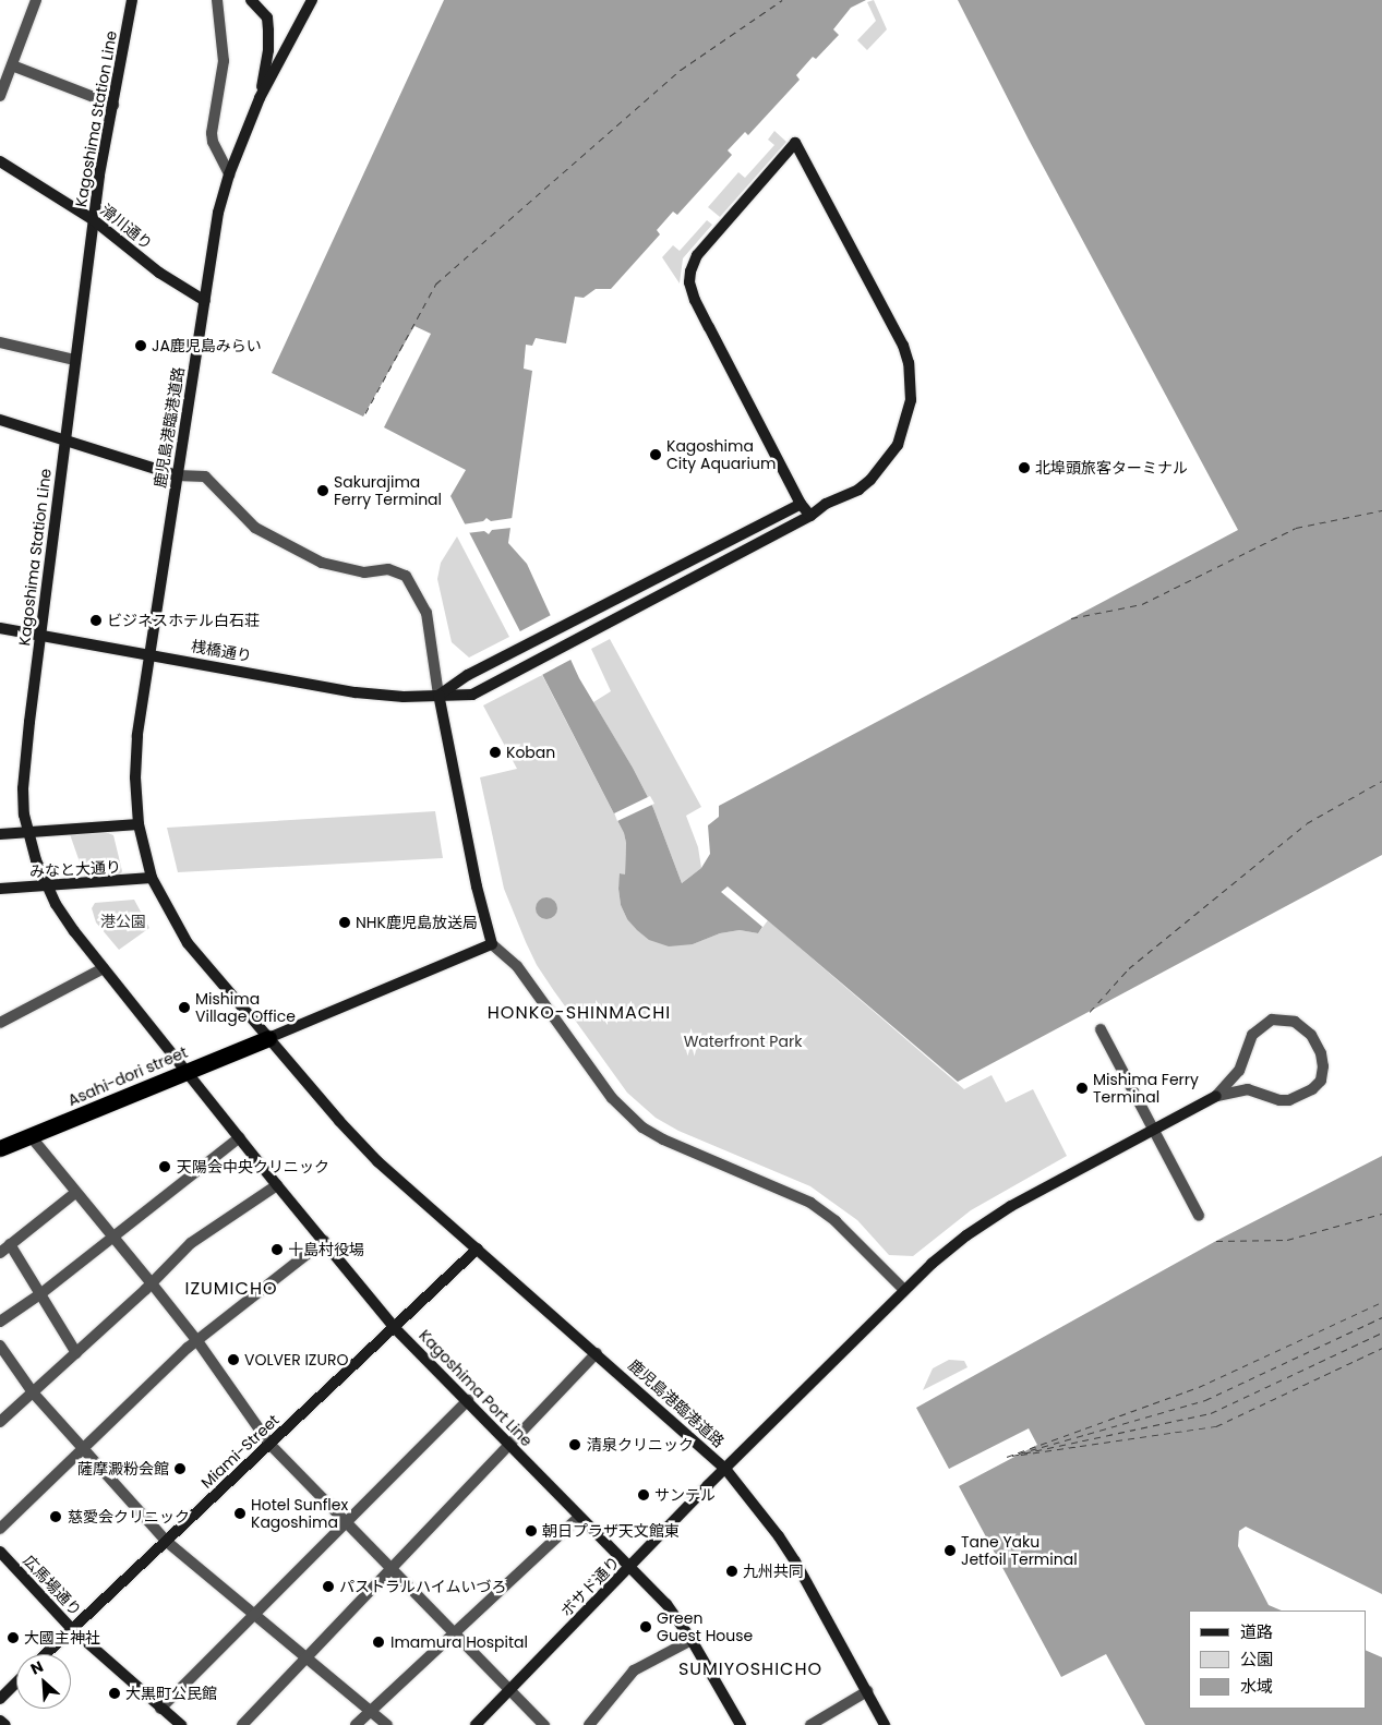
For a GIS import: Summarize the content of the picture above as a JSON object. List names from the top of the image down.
{
  "streets": {
    "highway": ["Asahi-dori street"],
    "street": [
      "Kagoshima Station Line",
      "滑川通り",
      "鹿児島港臨港道路",
      "桟橋通り",
      "みなと大通り",
      "Kagoshima Port Line",
      "Miami-Street",
      "広馬場通り",
      "ボサド通り"
    ]
  },
  "crossings": [
    ["Kagoshima Station Line", "滑川通り"],
    ["Kagoshima Station Line", "桟橋通り"],
    ["Kagoshima Station Line", "みなと大通り"],
    ["Kagoshima Station Line", "Asahi-dori street"],
    ["Kagoshima Station Line", "Kagoshima Port Line"],
    ["滑川通り", "鹿児島港臨港道路"],
    ["鹿児島港臨港道路", "桟橋通り"],
    ["鹿児島港臨港道路", "みなと大通り"],
    ["鹿児島港臨港道路", "Asahi-dori street"],
    ["鹿児島港臨港道路", "Miami-Street"],
    ["鹿児島港臨港道路", "ボサド通り"],
    ["Asahi-dori street", "Kagoshima Port Line"],
    ["Kagoshima Port Line", "Miami-Street"],
    ["Kagoshima Port Line", "ボサド通り"],
    ["Miami-Street", "広馬場通り"]
  ],
  "districts": ["HONKO-SHINMACHI", "IZUMICHO", "SUMIYOSHICHO"],
  "parks": ["港公園", "Waterfront Park"],
  "places": [
    "JA鹿児島みらい",
    "Kagoshima City Aquarium",
    "北埠頭旅客ターミナル",
    "Sakurajima Ferry Terminal",
    "ビジネスホテル白石荘",
    "Koban",
    "NHK鹿児島放送局",
    "Mishima Village Office",
    "Mishima Ferry Terminal",
    "天陽会中央クリニック",
    "十島村役場",
    "VOLVER IZURO",
    "清泉クリニック",
    "薩摩澱粉会館",
    "サンテル",
    "Hotel Sunflex Kagoshima",
    "慈愛会クリニック",
    "朝日プラザ天文館東",
    "Tane Yaku Jetfoil Terminal",
    "九州共同",
    "パストラルハイムいづろ",
    "Green Guest House",
    "大國主神社",
    "Imamura Hospital",
    "大黒町公民館"
  ],
  "legend": ["道路", "公園", "水域"],
  "north": "top left"
}
